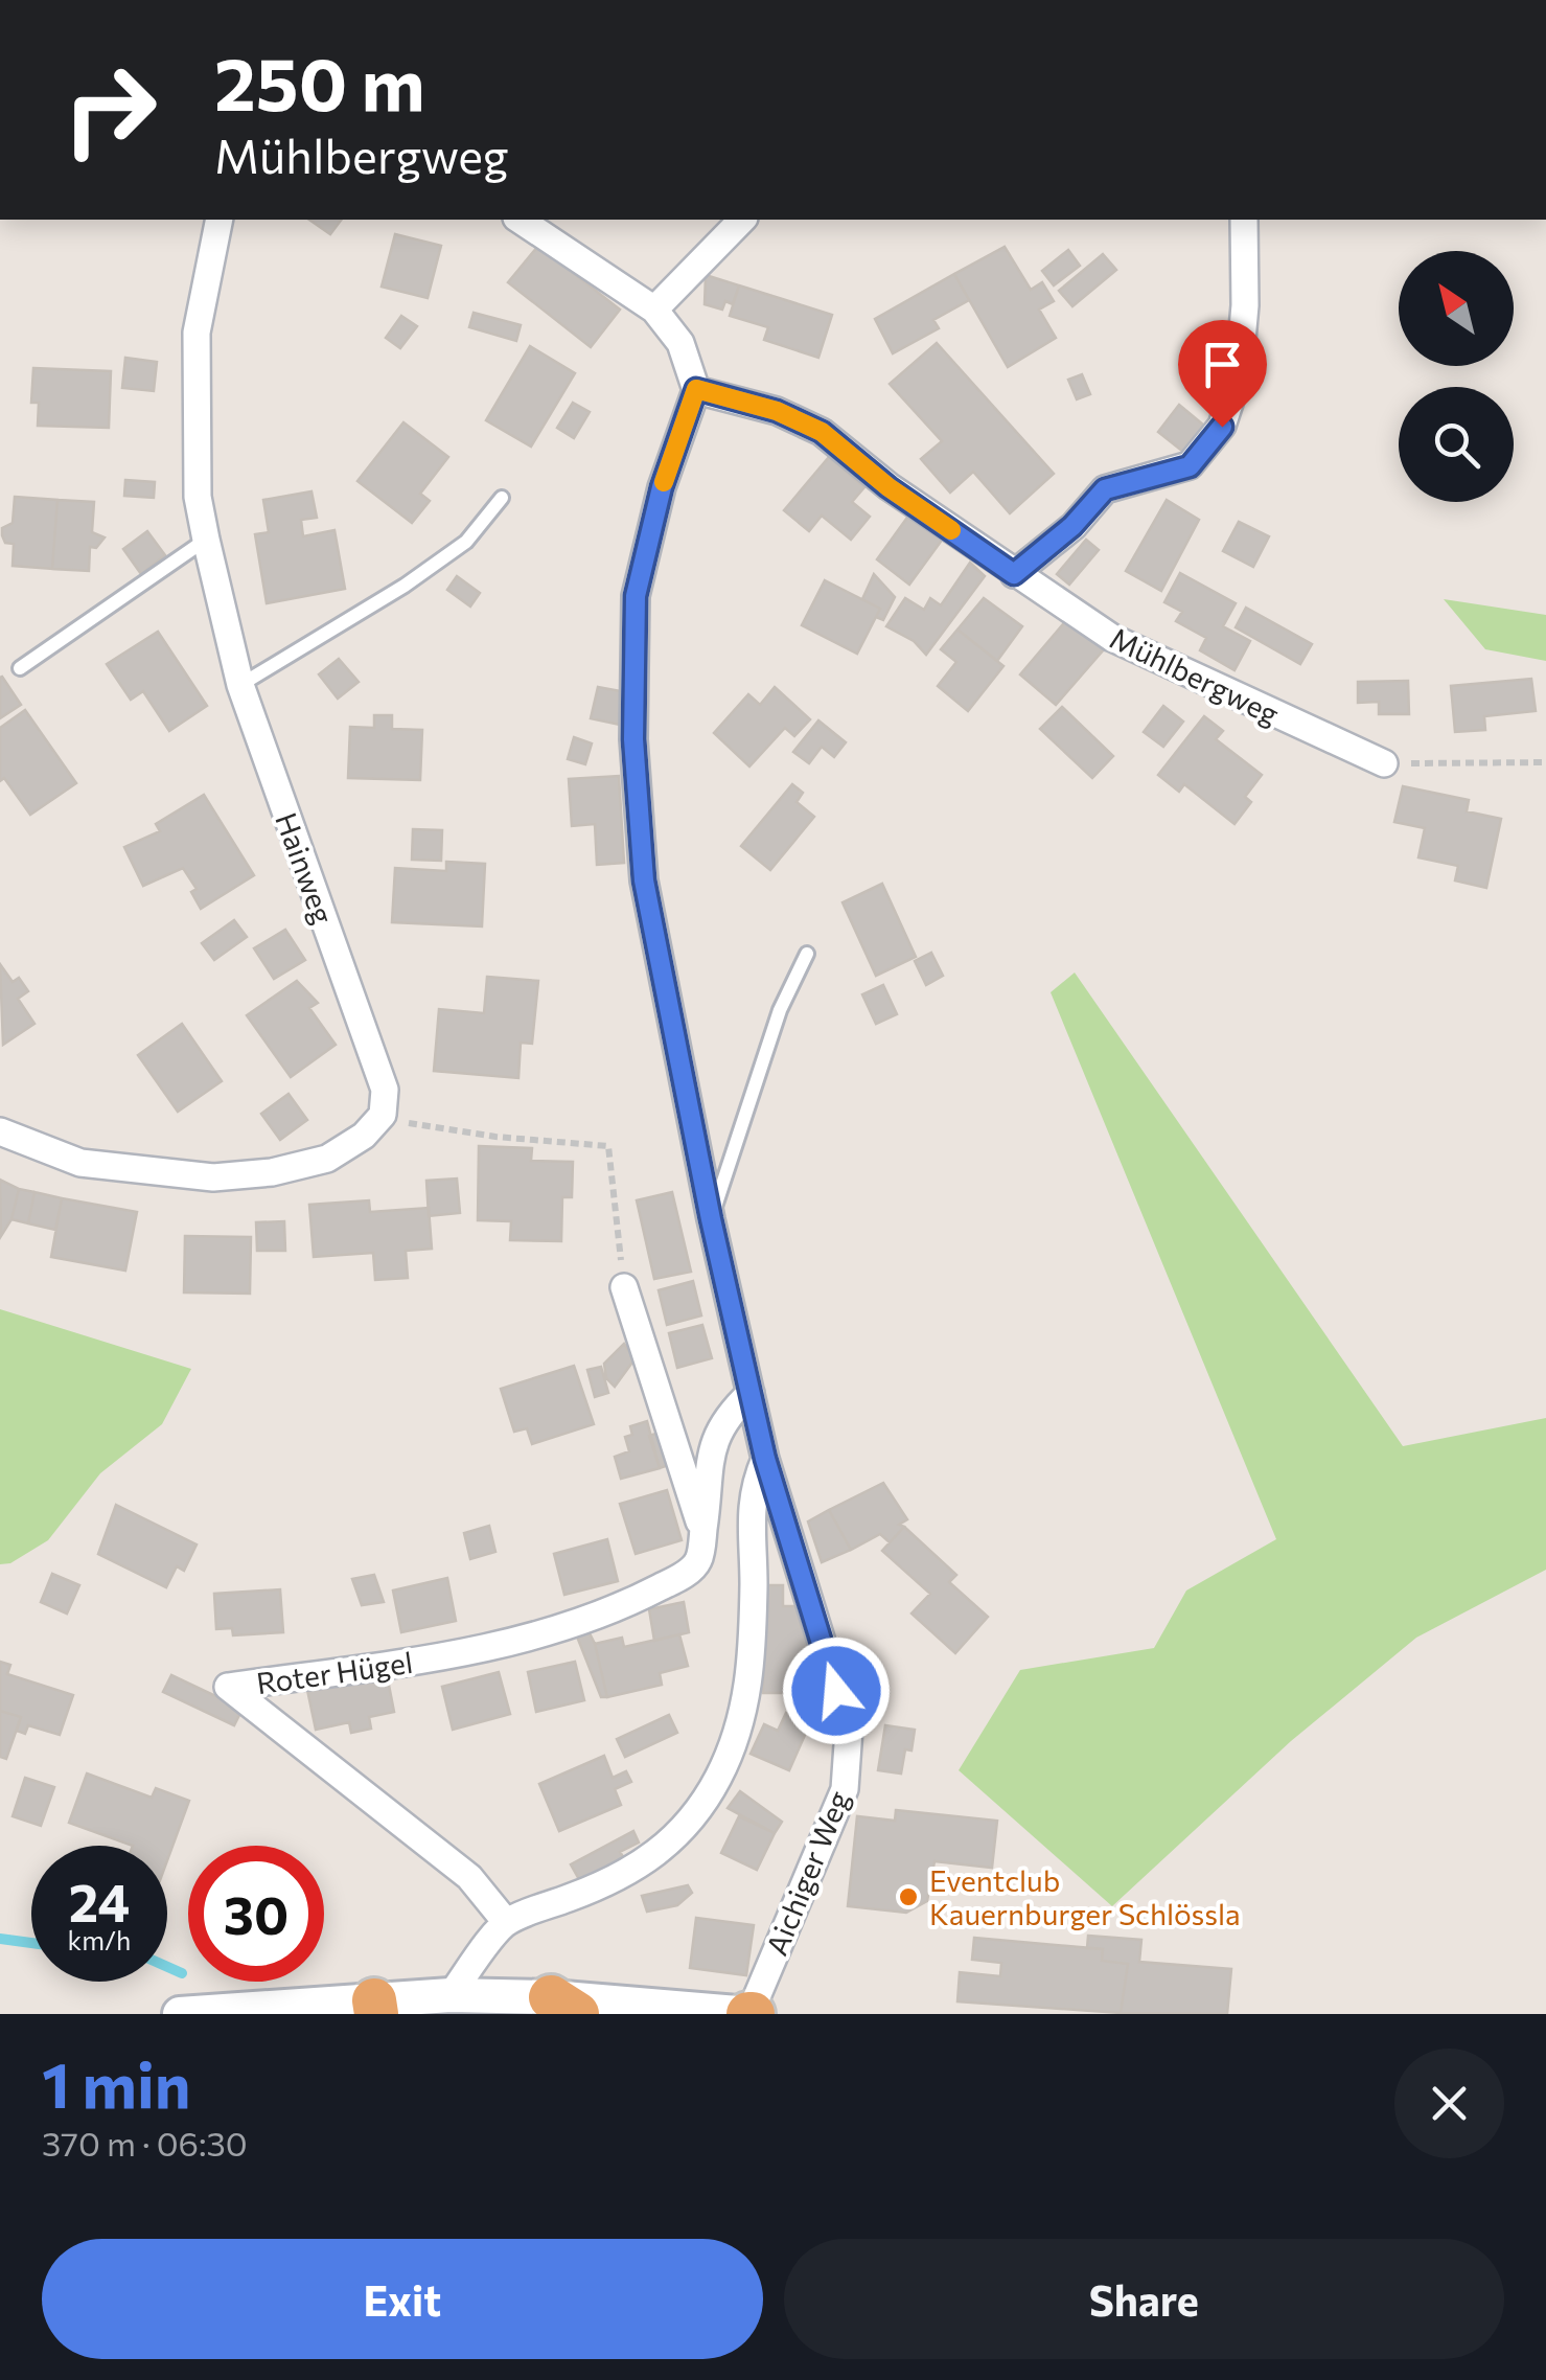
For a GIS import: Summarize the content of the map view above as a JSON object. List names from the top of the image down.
{
  "streets": {
    "street": [
      "Mühlbergweg",
      "Hainweg",
      "Roter Hügel",
      "Aichiger Weg"
    ]
  },
  "crossings": [
    ["Mühlbergweg", "Aichiger Weg"],
    ["Roter Hügel", "Aichiger Weg"]
  ],
  "places": ["Eventclub Kauernburger Schlössla"],
  "north": "top left",
  "page": {
    "turn": ["250 m", "Mühlbergweg"],
    "speed": "24 km/h",
    "limit": "30",
    "heading": ["1 min", "370 m · 06:30"],
    "buttons": ["Exit", "Share"]
  }
}
